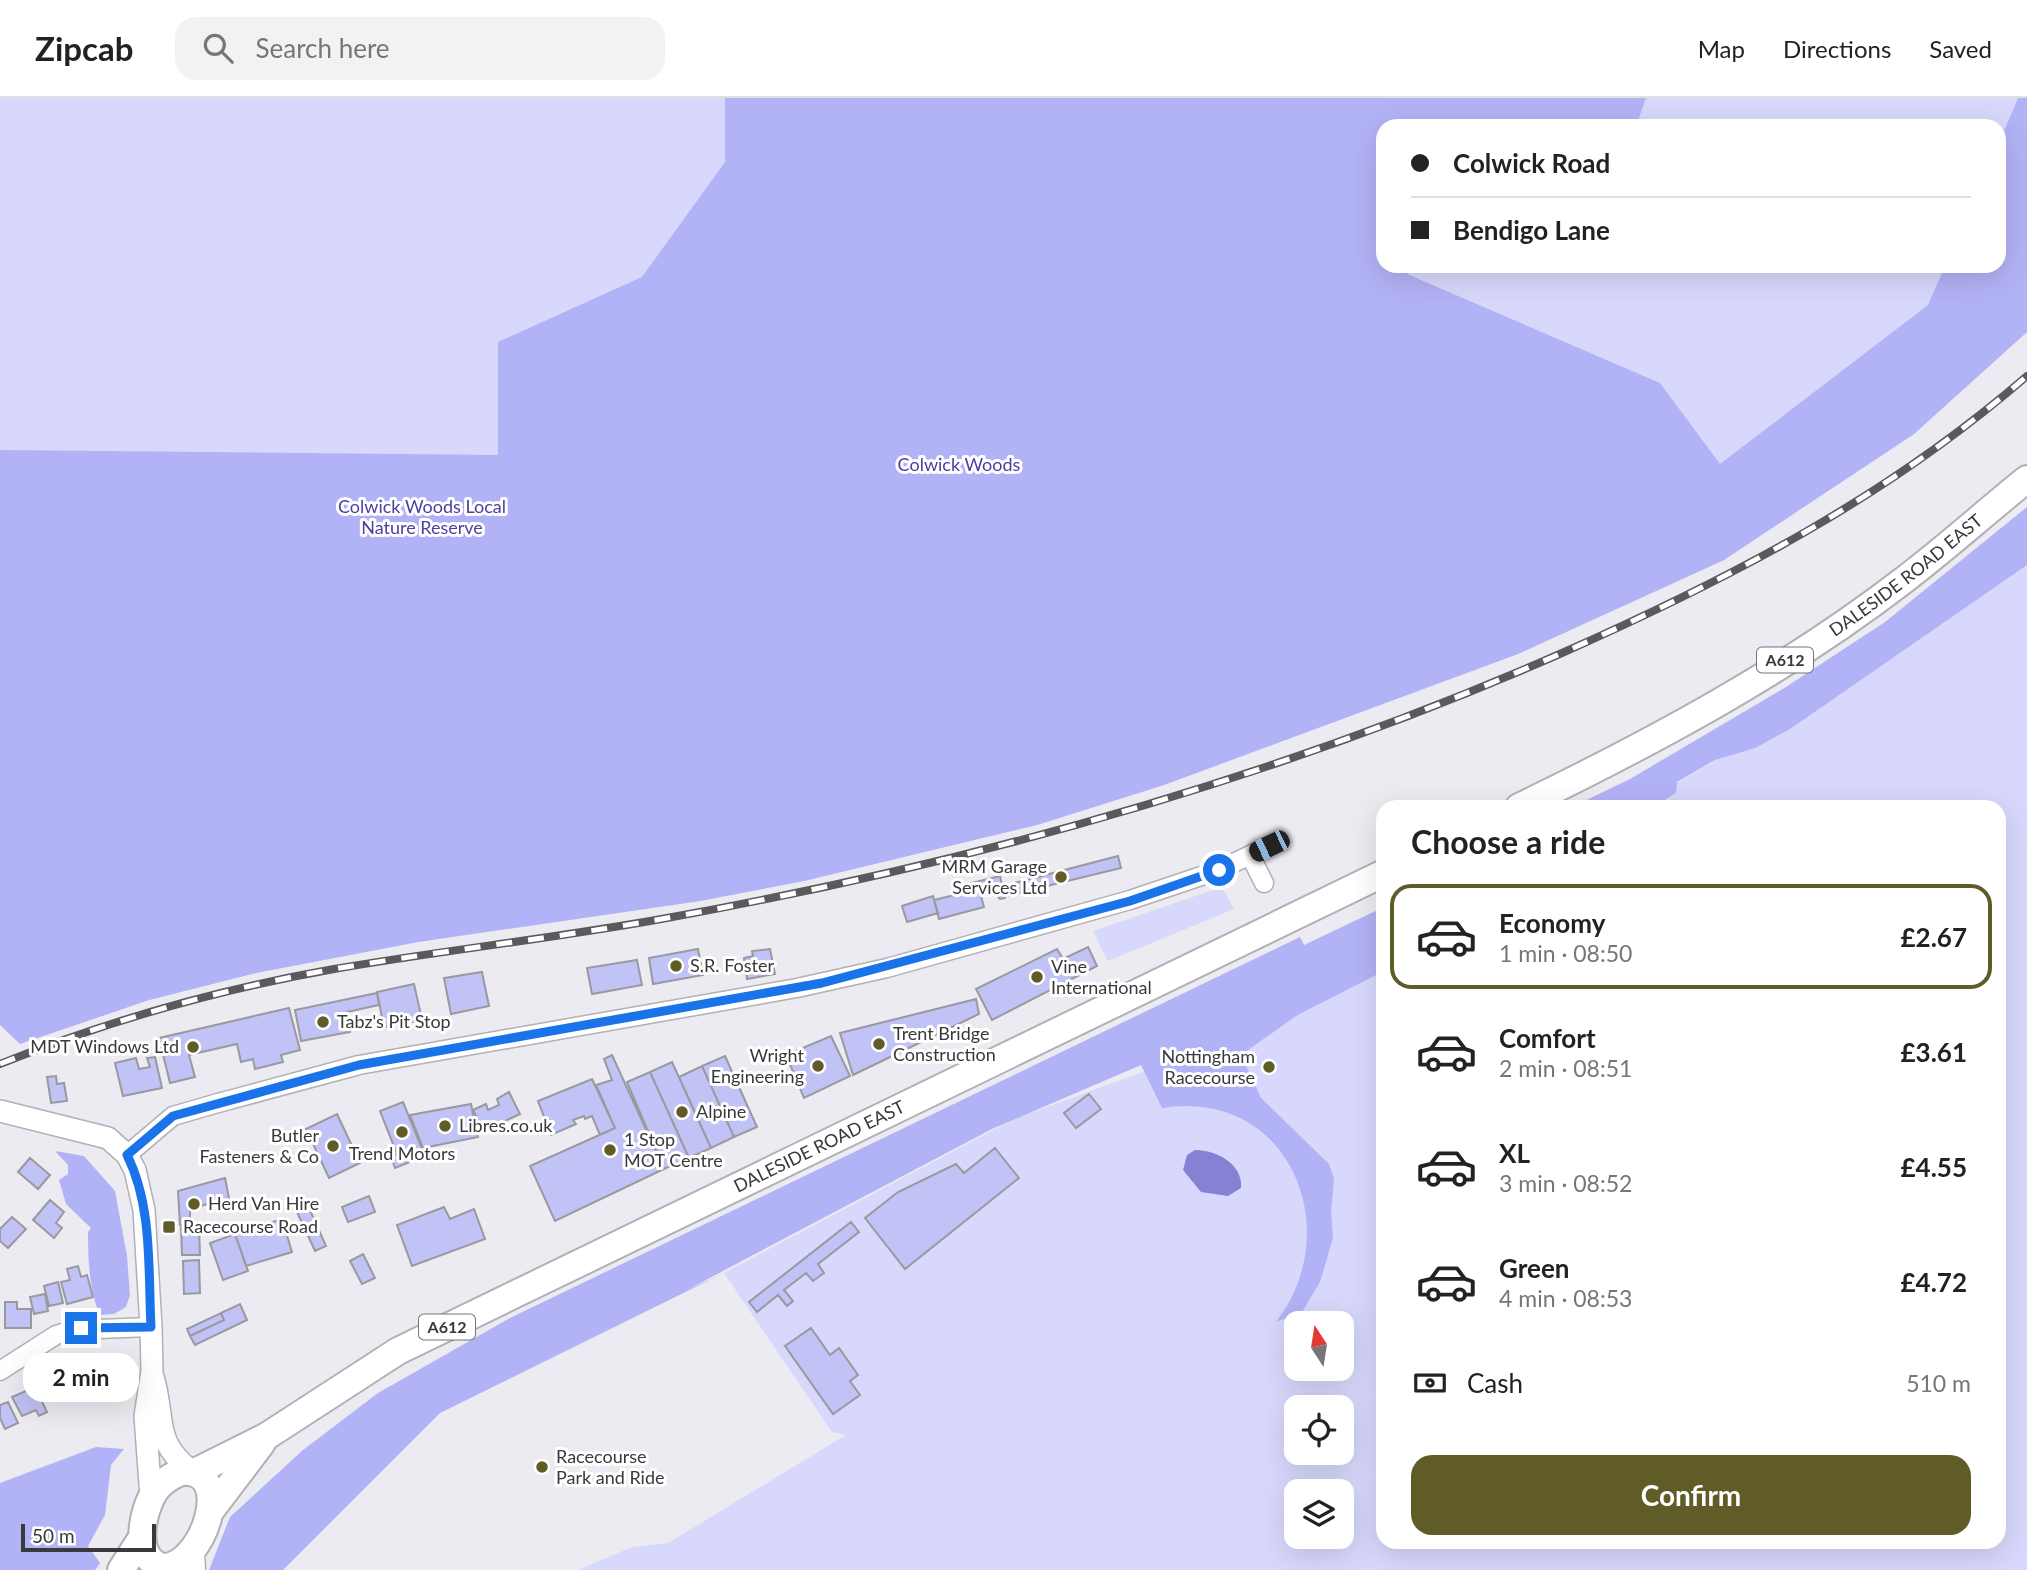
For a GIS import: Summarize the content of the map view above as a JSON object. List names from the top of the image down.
{
  "streets": {
    "main road": ["DALESIDE ROAD EAST", "A612"]
  },
  "parks": ["Colwick Woods", "Colwick Woods Local Nature Reserve"],
  "places": {
    "other": [
      "MRM Garage Services Ltd",
      "S.R. Foster",
      "Vine International",
      "Tabz's Pit Stop",
      "Trent Bridge Construction",
      "MDT Windows Ltd",
      "Wright Engineering",
      "Nottingham Racecourse",
      "Alpine",
      "Libres.co.uk",
      "Trend Motors",
      "Butler Fasteners & Co",
      "1 Stop MOT Centre",
      "Herd Van Hire",
      "Racecourse Park and Ride"
    ],
    "transit": ["Racecourse Road"]
  },
  "scale_bar": "50 m",
  "north": "top",
  "page": {
    "header": "Zipcab",
    "search": "Search here",
    "nav": ["Map", "Directions", "Saved"],
    "banner": ["Colwick Road", "Bendigo Lane"],
    "heading": "Choose a ride",
    "list": [
      {
        "name": "Economy",
        "note": "1 min · 08:50",
        "value": "£2.67"
      },
      {
        "name": "Comfort",
        "note": "2 min · 08:51",
        "value": "£3.61"
      },
      {
        "name": "XL",
        "note": "3 min · 08:52",
        "value": "£4.55"
      },
      {
        "name": "Green",
        "note": "4 min · 08:53",
        "value": "£4.72"
      }
    ],
    "pay": ["Cash", "510 m"],
    "bubble": "2 min",
    "buttons": "Confirm",
    "scale": "50 m"
  }
}
